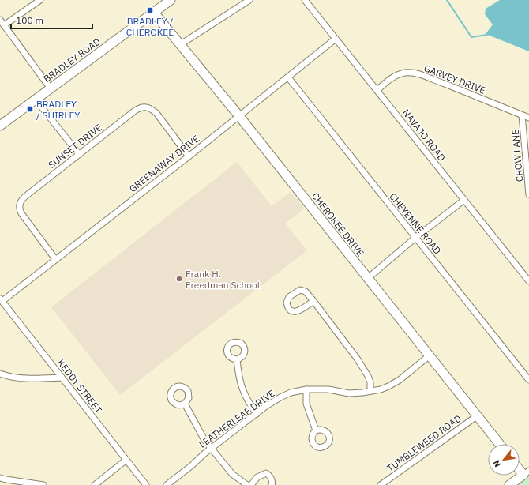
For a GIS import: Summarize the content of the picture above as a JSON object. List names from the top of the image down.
{
  "streets": {
    "street": [
      "BRADLEY ROAD",
      "GARVEY DRIVE",
      "NAVAJO ROAD",
      "SUNSET DRIVE",
      "CROW LANE",
      "GREENAWAY DRIVE",
      "CHEYENNE ROAD",
      "CHEROKEE DRIVE",
      "KEDDY STREET",
      "LEATHERLEAF DRIVE",
      "TUMBLEWEED ROAD"
    ]
  },
  "crossings": [
    ["BRADLEY ROAD", "CHEROKEE DRIVE"],
    ["GARVEY DRIVE", "NAVAJO ROAD"],
    ["GARVEY DRIVE", "CROW LANE"],
    ["NAVAJO ROAD", "GREENAWAY DRIVE"],
    ["SUNSET DRIVE", "GREENAWAY DRIVE"],
    ["GREENAWAY DRIVE", "CHEYENNE ROAD"],
    ["GREENAWAY DRIVE", "CHEROKEE DRIVE"],
    ["GREENAWAY DRIVE", "KEDDY STREET"],
    ["CHEROKEE DRIVE", "LEATHERLEAF DRIVE"],
    ["CHEROKEE DRIVE", "TUMBLEWEED ROAD"]
  ],
  "places": {
    "transit": ["BRADLEY / CHEROKEE", "BRADLEY / SHIRLEY"],
    "other": ["Frank H. Freedman School"]
  },
  "scale_bar": "100 m",
  "north": "bottom left"
}
